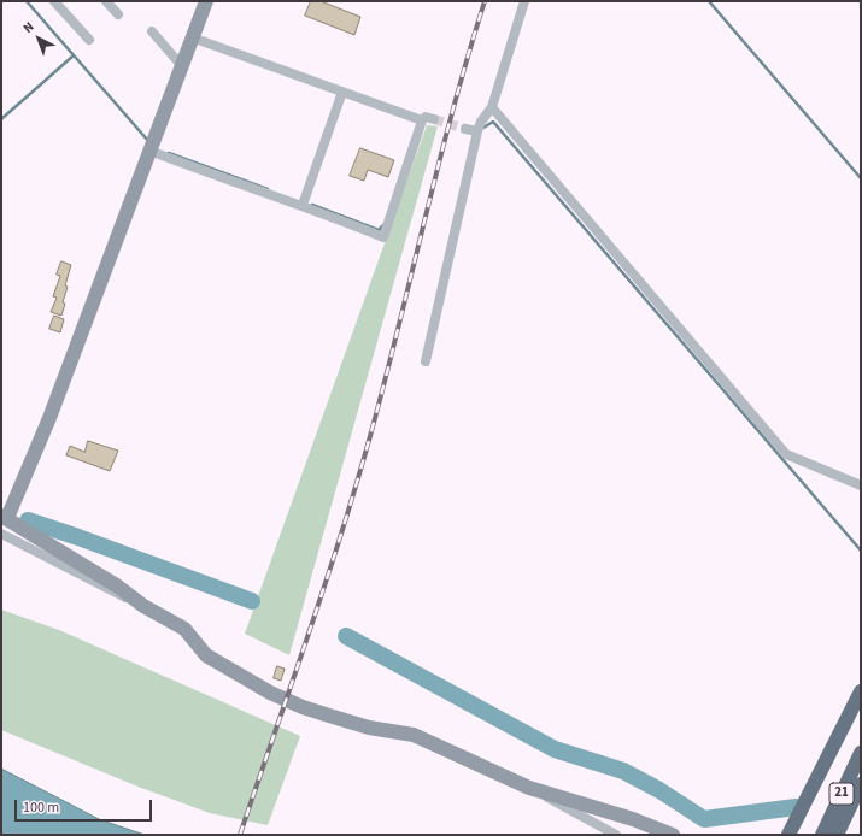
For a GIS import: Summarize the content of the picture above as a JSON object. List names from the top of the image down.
{
  "streets": {
    "highway": ["21"]
  },
  "scale_bar": "100 m",
  "north": "top left"
}
